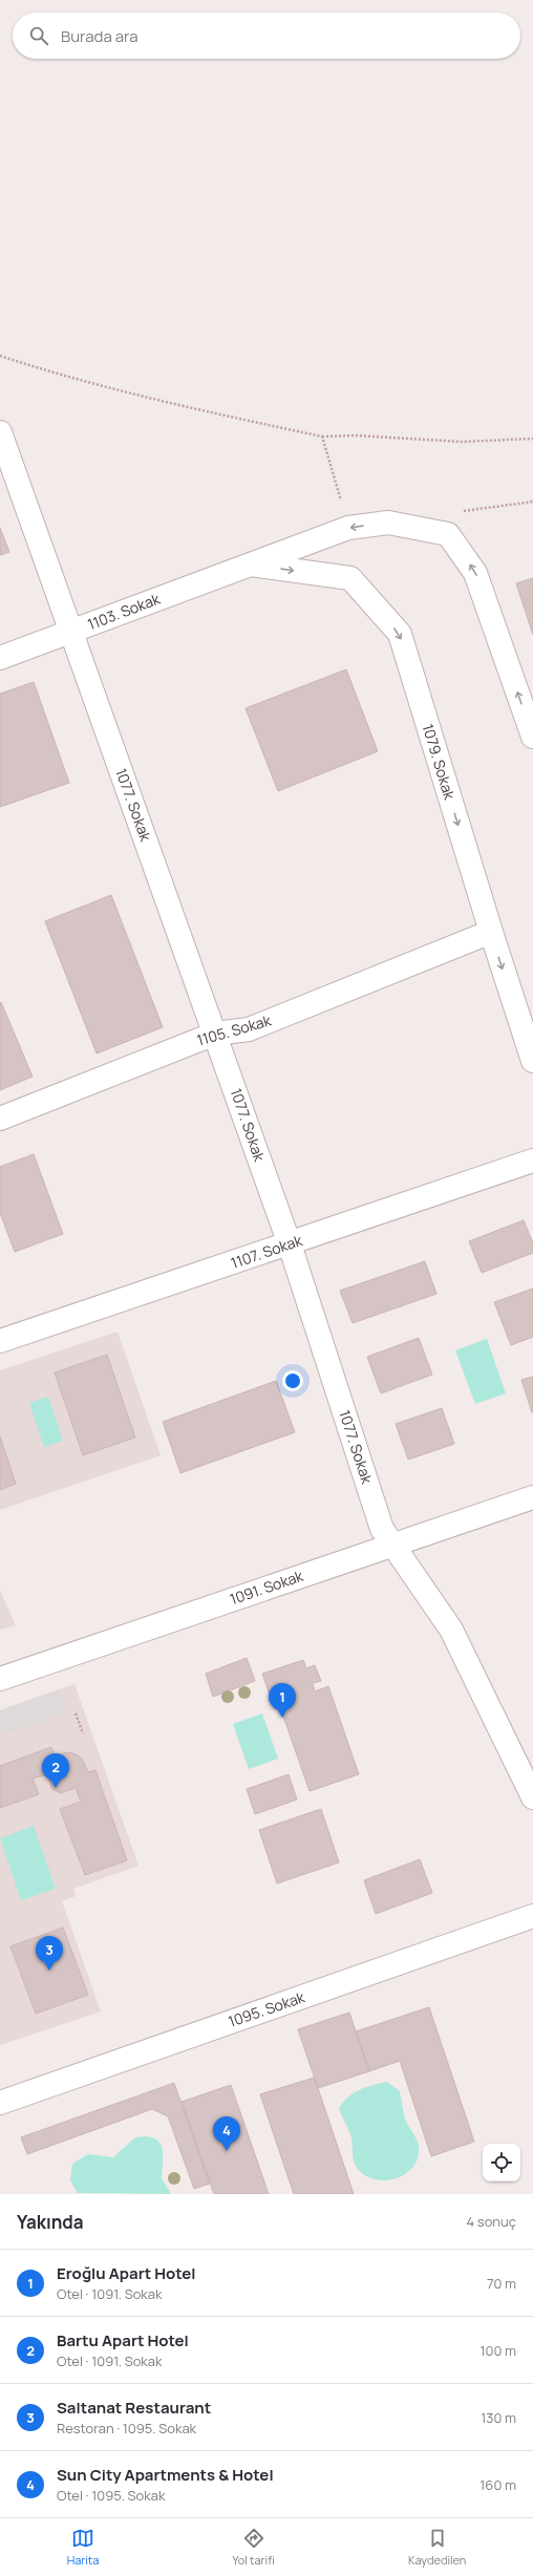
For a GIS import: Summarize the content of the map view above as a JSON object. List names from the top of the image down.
{
  "streets": {
    "street": [
      "1103. Sokak",
      "1079. Sokak",
      "1077. Sokak",
      "1105. Sokak",
      "1107. Sokak",
      "1091. Sokak",
      "1095. Sokak"
    ]
  },
  "crossings": [
    ["1103. Sokak", "1079. Sokak"],
    ["1103. Sokak", "1077. Sokak"],
    ["1079. Sokak", "1105. Sokak"],
    ["1077. Sokak", "1105. Sokak"],
    ["1077. Sokak", "1107. Sokak"],
    ["1077. Sokak", "1091. Sokak"]
  ],
  "one_way": ["1103. Sokak", "1079. Sokak"],
  "page": {
    "search": "Burada ara",
    "pins": [
      "1",
      "2",
      "3",
      "4"
    ],
    "heading": ["Yakında", "4 sonuç"],
    "list": [
      {
        "mark": "1",
        "name": "Eroğlu Apart Hotel",
        "note": "Otel · 1091. Sokak",
        "value": "70 m"
      },
      {
        "mark": "2",
        "name": "Bartu Apart Hotel",
        "note": "Otel · 1091. Sokak",
        "value": "100 m"
      },
      {
        "mark": "3",
        "name": "Saltanat Restaurant",
        "note": "Restoran · 1095. Sokak",
        "value": "130 m"
      },
      {
        "mark": "4",
        "name": "Sun City Apartments & Hotel",
        "note": "Otel · 1095. Sokak",
        "value": "160 m"
      }
    ],
    "nav": ["Harita", "Yol tarifi", "Kaydedilen"]
  }
}
